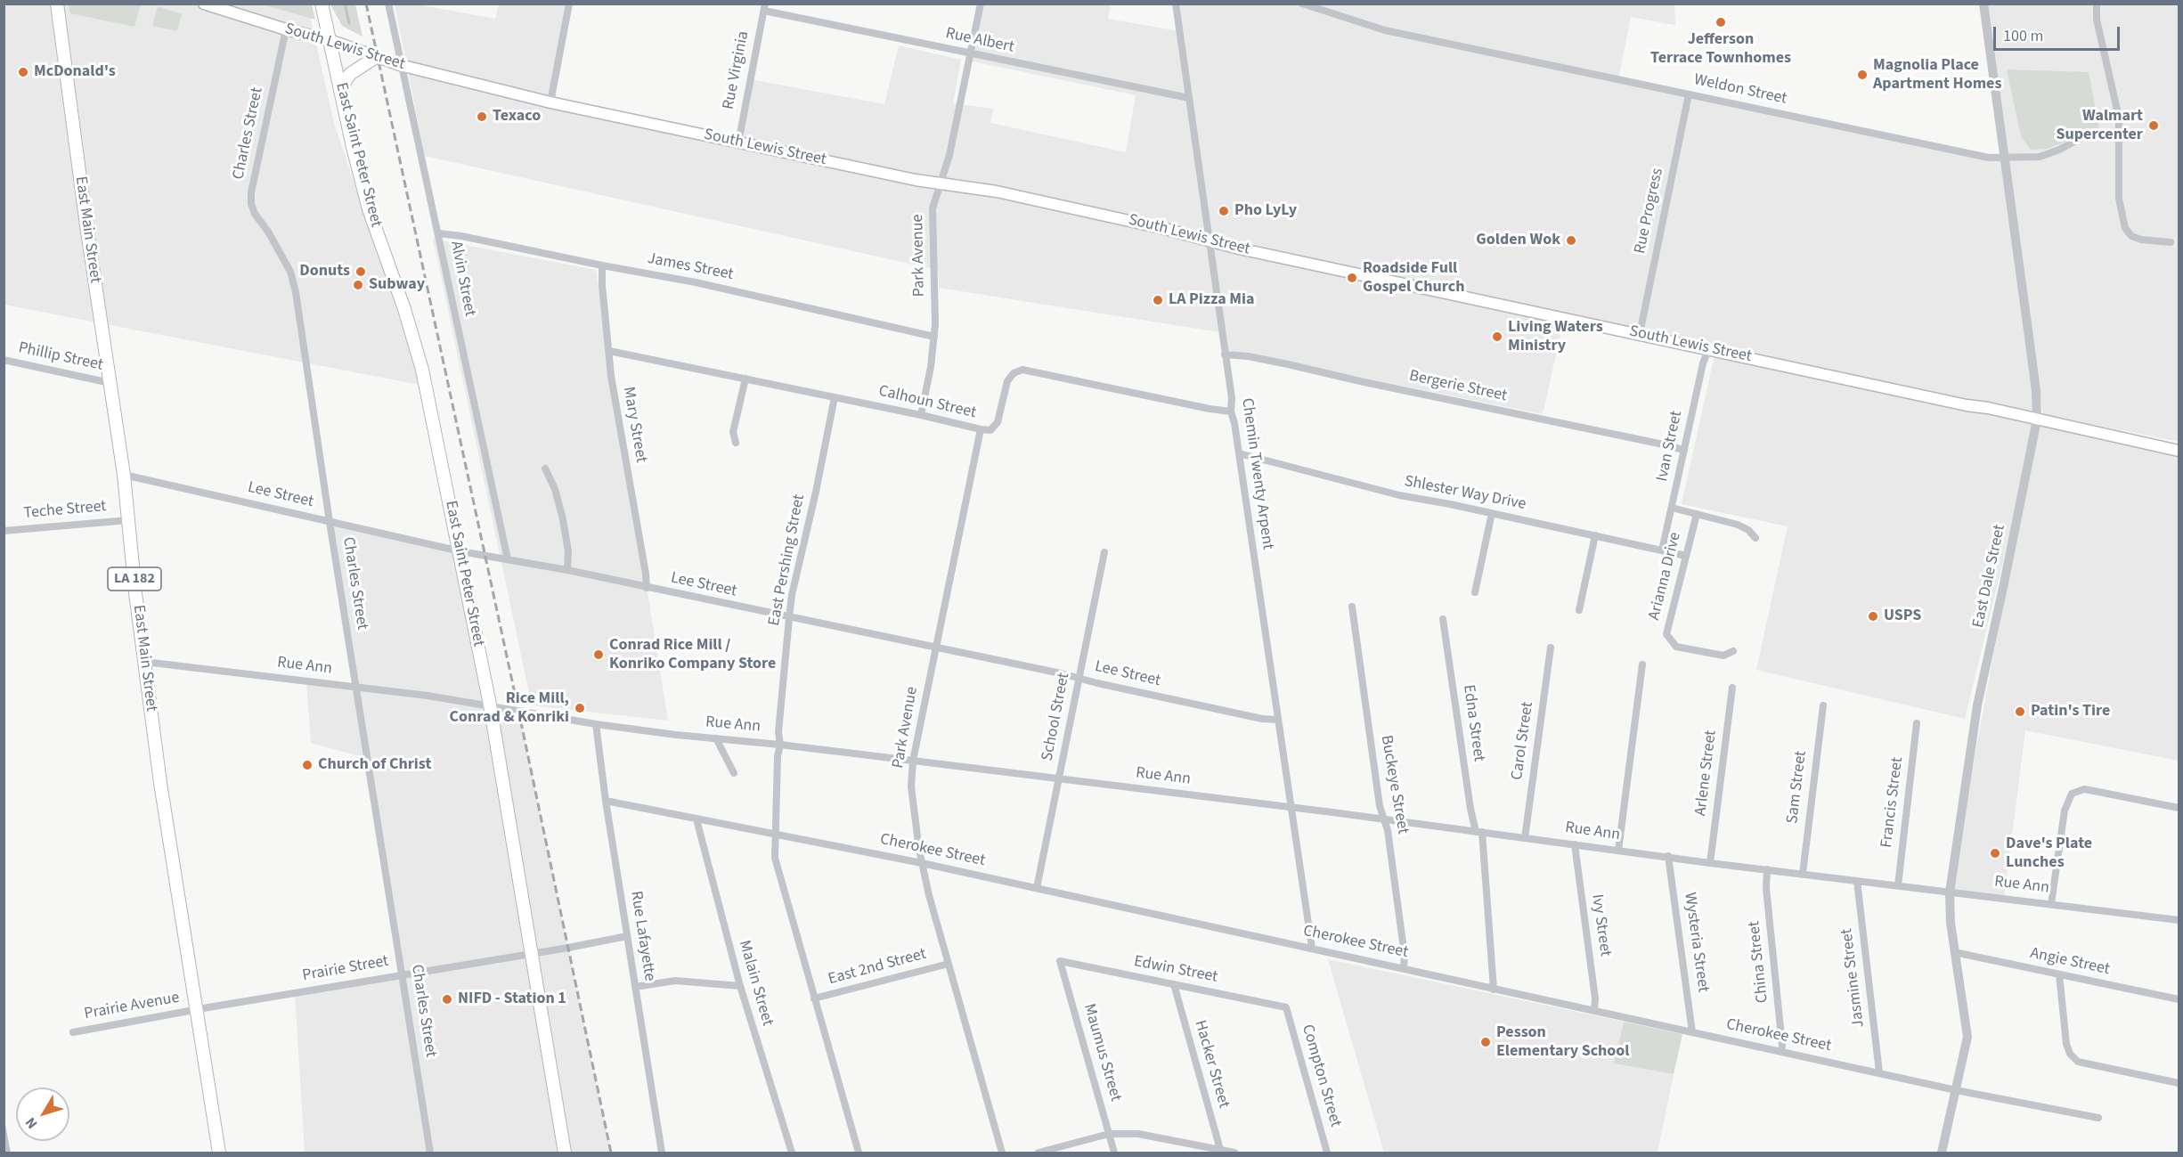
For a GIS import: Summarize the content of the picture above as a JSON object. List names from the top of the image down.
{
  "streets": {
    "main road": [
      "South Lewis Street",
      "East Saint Peter Street",
      "East Main Street",
      "LA 182"
    ],
    "street": [
      "Rue Albert",
      "Rue Virginia",
      "Weldon Street",
      "Charles Street",
      "Rue Progress",
      "Park Avenue",
      "James Street",
      "Alvin Street",
      "Phillip Street",
      "Bergerie Street",
      "Calhoun Street",
      "Mary Street",
      "Ivan Street",
      "Chemin Twenty Arpent",
      "Shlester Way Drive",
      "Lee Street",
      "Teche Street",
      "East Pershing Street",
      "Arianna Drive",
      "East Dale Street",
      "Rue Ann",
      "School Street",
      "Edna Street",
      "Carol Street",
      "Arlene Street",
      "Buckeye Street",
      "Sam Street",
      "Francis Street",
      "Cherokee Street",
      "Ivy Street",
      "Rue Lafayette",
      "Wysteria Street",
      "China Street",
      "Angie Street",
      "East 2nd Street",
      "Prairie Street",
      "Edwin Street",
      "Jasmine Street",
      "Malain Street",
      "Prairie Avenue",
      "Maumus Street",
      "Hacker Street",
      "Compton Street"
    ]
  },
  "crossings": [
    ["Rue Albert", "Rue Virginia"],
    ["Rue Albert", "Park Avenue"],
    ["Rue Albert", "Chemin Twenty Arpent"],
    ["South Lewis Street", "Rue Virginia"],
    ["South Lewis Street", "Charles Street"],
    ["South Lewis Street", "East Saint Peter Street"],
    ["South Lewis Street", "Rue Progress"],
    ["South Lewis Street", "Park Avenue"],
    ["South Lewis Street", "Alvin Street"],
    ["South Lewis Street", "Ivan Street"],
    ["South Lewis Street", "Chemin Twenty Arpent"],
    ["South Lewis Street", "East Dale Street"],
    ["Weldon Street", "Rue Progress"],
    ["Weldon Street", "East Dale Street"],
    ["Charles Street", "Lee Street"],
    ["Charles Street", "Rue Ann"],
    ["Charles Street", "Prairie Street"],
    ["East Saint Peter Street", "Lee Street"],
    ["East Saint Peter Street", "Rue Ann"],
    ["East Saint Peter Street", "Prairie Street"],
    ["East Main Street", "Phillip Street"],
    ["East Main Street", "Lee Street"],
    ["East Main Street", "Teche Street"],
    ["East Main Street", "Rue Ann"],
    ["East Main Street", "Prairie Street"],
    ["East Main Street", "Prairie Avenue"],
    ["Park Avenue", "James Street"],
    ["Park Avenue", "Calhoun Street"],
    ["Park Avenue", "Lee Street"],
    ["Park Avenue", "Rue Ann"],
    ["Park Avenue", "Cherokee Street"],
    ["Park Avenue", "East 2nd Street"],
    ["James Street", "Alvin Street"],
    ["James Street", "Mary Street"],
    ["Alvin Street", "Lee Street"],
    ["Bergerie Street", "Ivan Street"],
    ["Bergerie Street", "Chemin Twenty Arpent"],
    ["Calhoun Street", "Mary Street"],
    ["Calhoun Street", "Chemin Twenty Arpent"],
    ["Calhoun Street", "East Pershing Street"],
    ["Mary Street", "Lee Street"],
    ["Ivan Street", "Shlester Way Drive"],
    ["Chemin Twenty Arpent", "Shlester Way Drive"],
    ["Chemin Twenty Arpent", "Lee Street"],
    ["Chemin Twenty Arpent", "Rue Ann"],
    ["Chemin Twenty Arpent", "Cherokee Street"],
    ["Shlester Way Drive", "Arianna Drive"],
    ["Lee Street", "East Pershing Street"],
    ["Lee Street", "School Street"],
    ["East Pershing Street", "Rue Ann"],
    ["East Pershing Street", "Cherokee Street"],
    ["East Pershing Street", "East 2nd Street"],
    ["East Dale Street", "Rue Ann"],
    ["East Dale Street", "Cherokee Street"],
    ["East Dale Street", "Angie Street"],
    ["Rue Ann", "School Street"],
    ["Rue Ann", "Edna Street"],
    ["Rue Ann", "Carol Street"],
    ["Rue Ann", "Arlene Street"],
    ["Rue Ann", "Buckeye Street"],
    ["Rue Ann", "Sam Street"],
    ["Rue Ann", "Francis Street"],
    ["Rue Ann", "Ivy Street"],
    ["Rue Ann", "Rue Lafayette"],
    ["Rue Ann", "Wysteria Street"],
    ["Rue Ann", "China Street"],
    ["Rue Ann", "Jasmine Street"],
    ["School Street", "Cherokee Street"],
    ["Edna Street", "Cherokee Street"],
    ["Buckeye Street", "Cherokee Street"],
    ["Cherokee Street", "Ivy Street"],
    ["Cherokee Street", "Rue Lafayette"],
    ["Cherokee Street", "Wysteria Street"],
    ["Cherokee Street", "China Street"],
    ["Cherokee Street", "Jasmine Street"],
    ["Cherokee Street", "Malain Street"],
    ["Rue Lafayette", "Prairie Street"],
    ["Prairie Street", "Prairie Avenue"],
    ["Edwin Street", "Maumus Street"],
    ["Edwin Street", "Hacker Street"],
    ["Edwin Street", "Compton Street"]
  ],
  "places": [
    "Jefferson Terrace Townhomes",
    "McDonald's",
    "Magnolia Place Apartment Homes",
    "Texaco",
    "Walmart Supercenter",
    "Pho LyLy",
    "Golden Wok",
    "Donuts",
    "Roadside Full Gospel Church",
    "Subway",
    "LA Pizza Mia",
    "Living Waters Ministry",
    "USPS",
    "Conrad Rice Mill / Konriko Company Store",
    "Rice Mill, Conrad & Konriki",
    "Patin's Tire",
    "Church of Christ",
    "Dave's Plate Lunches",
    "NIFD - Station 1",
    "Pesson Elementary School"
  ],
  "scale_bar": "100 m",
  "north": "bottom left"
}
